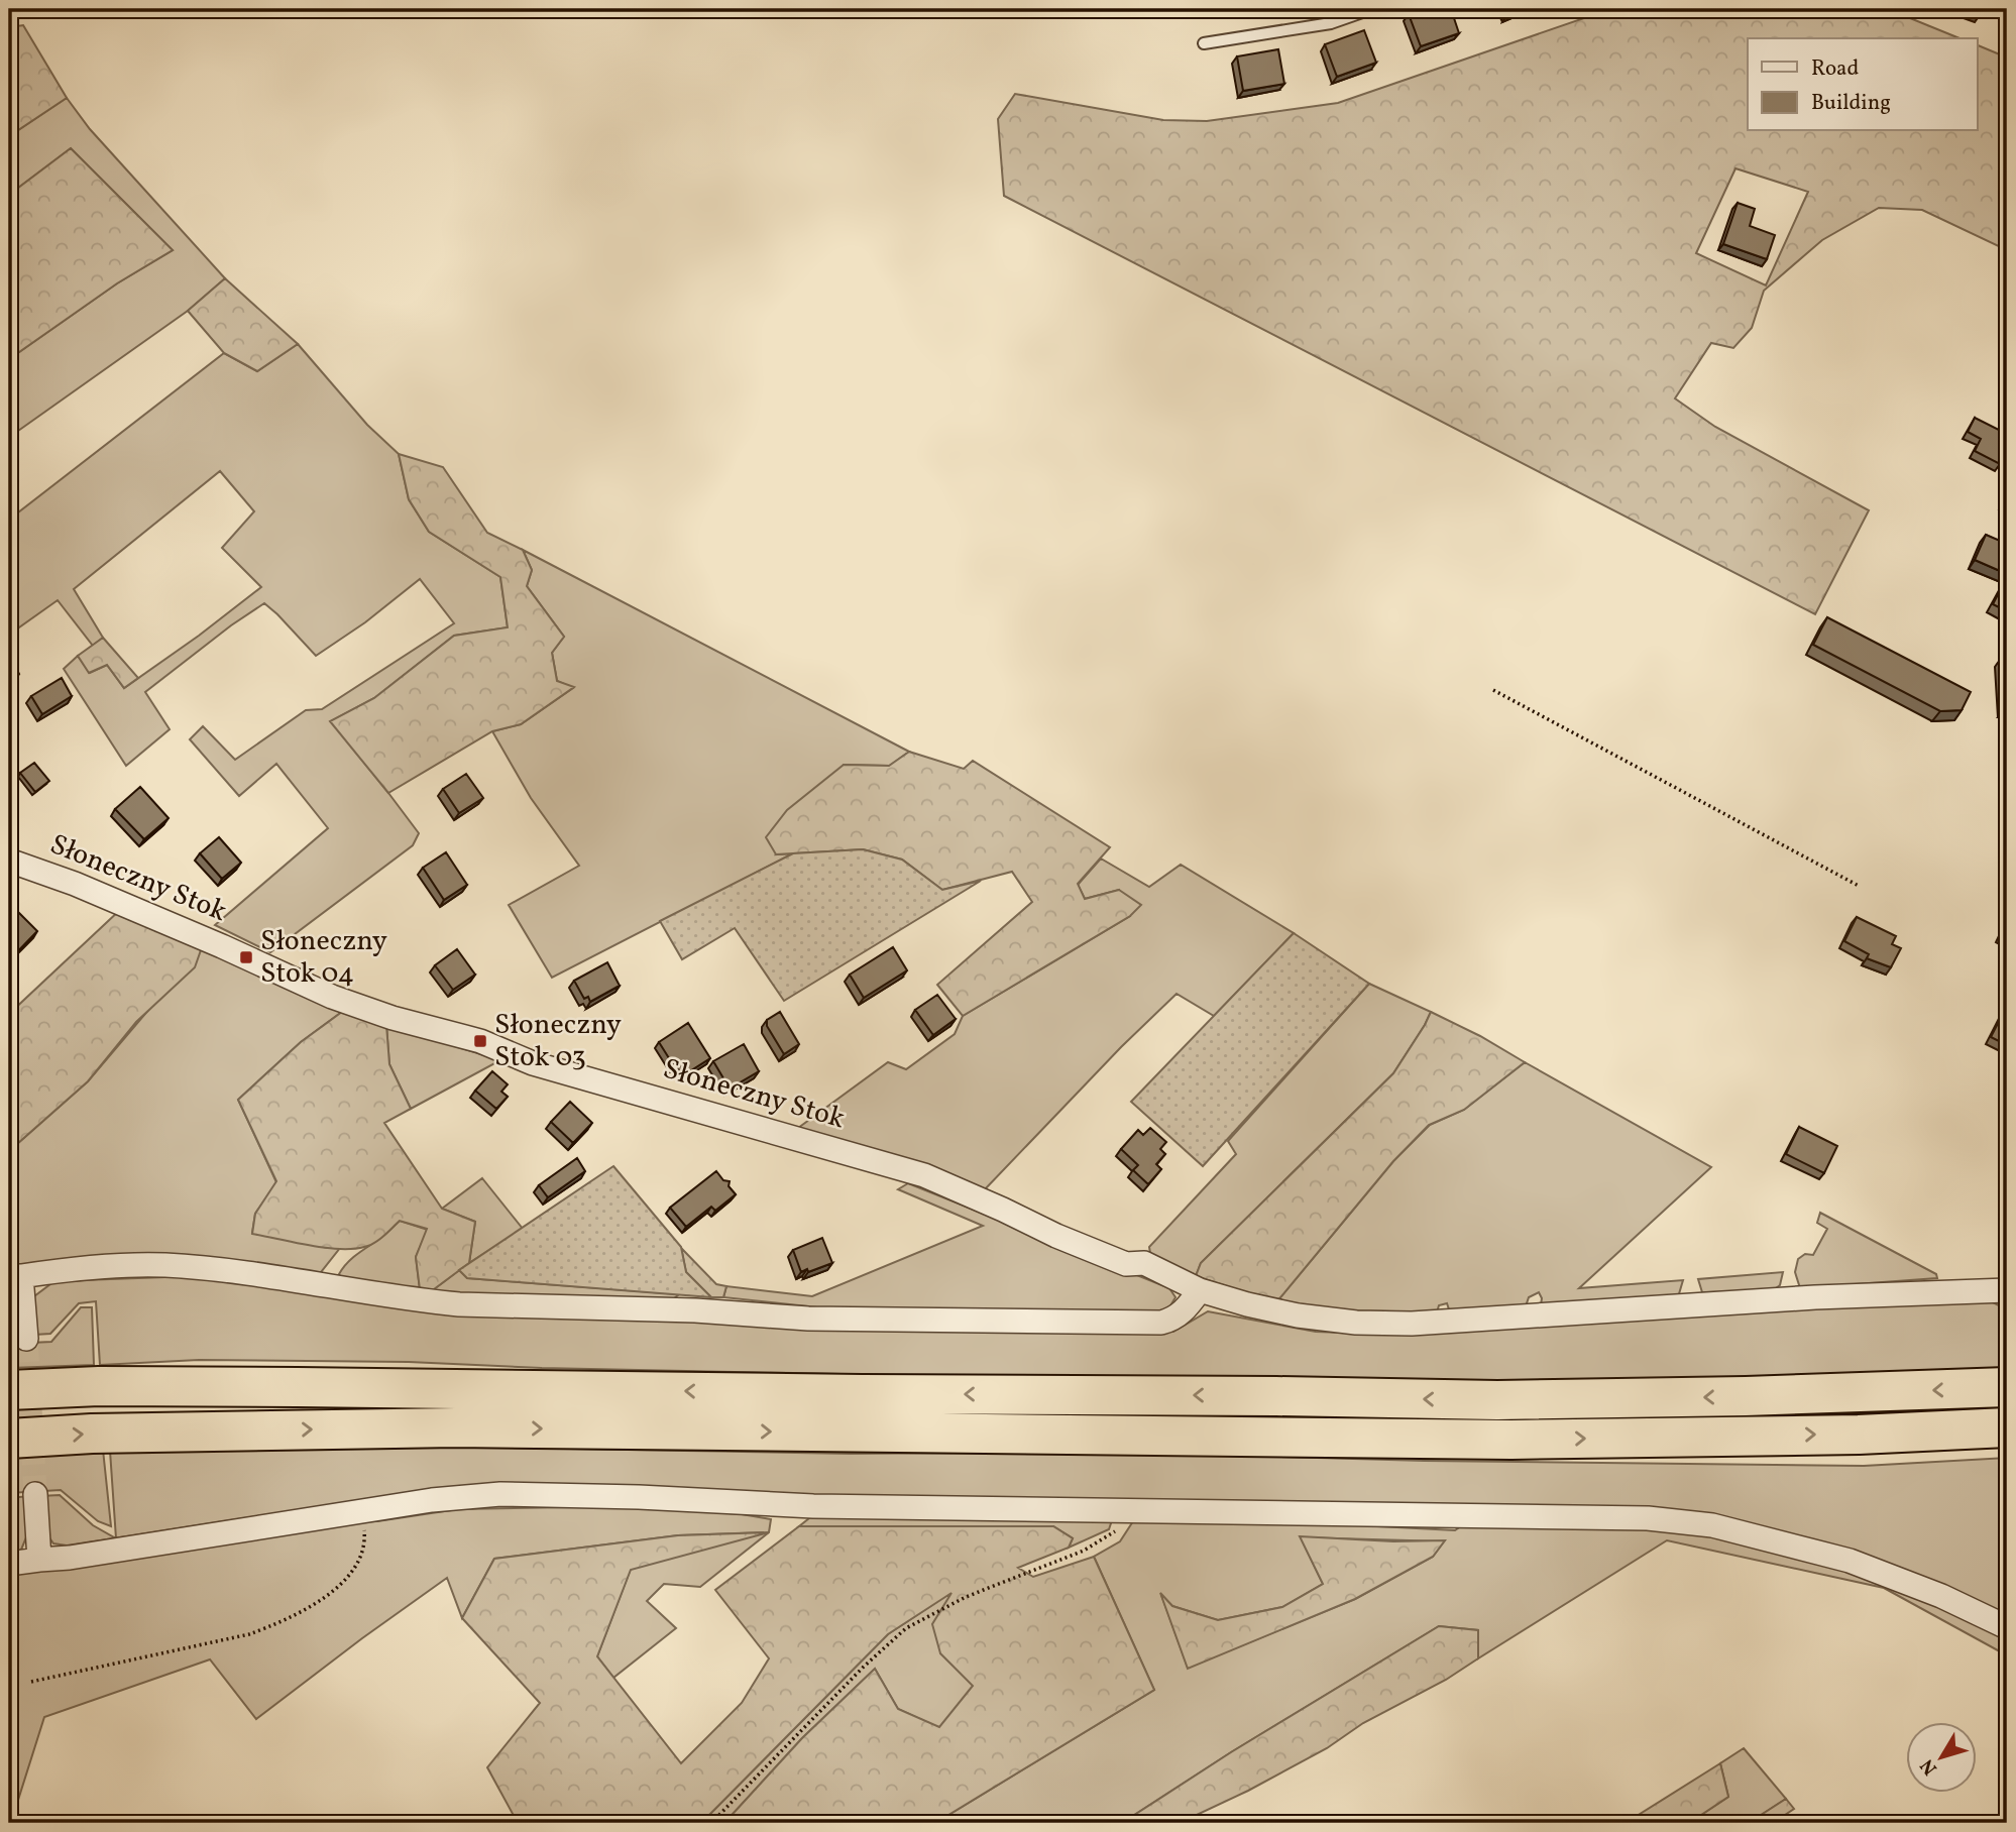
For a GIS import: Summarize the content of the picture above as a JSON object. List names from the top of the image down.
{
  "streets": {
    "street": ["Słoneczny Stok"]
  },
  "places": {
    "transit": ["Słoneczny Stok 04", "Słoneczny Stok 03"]
  },
  "legend": ["Road", "Building"],
  "north": "bottom left"
}
